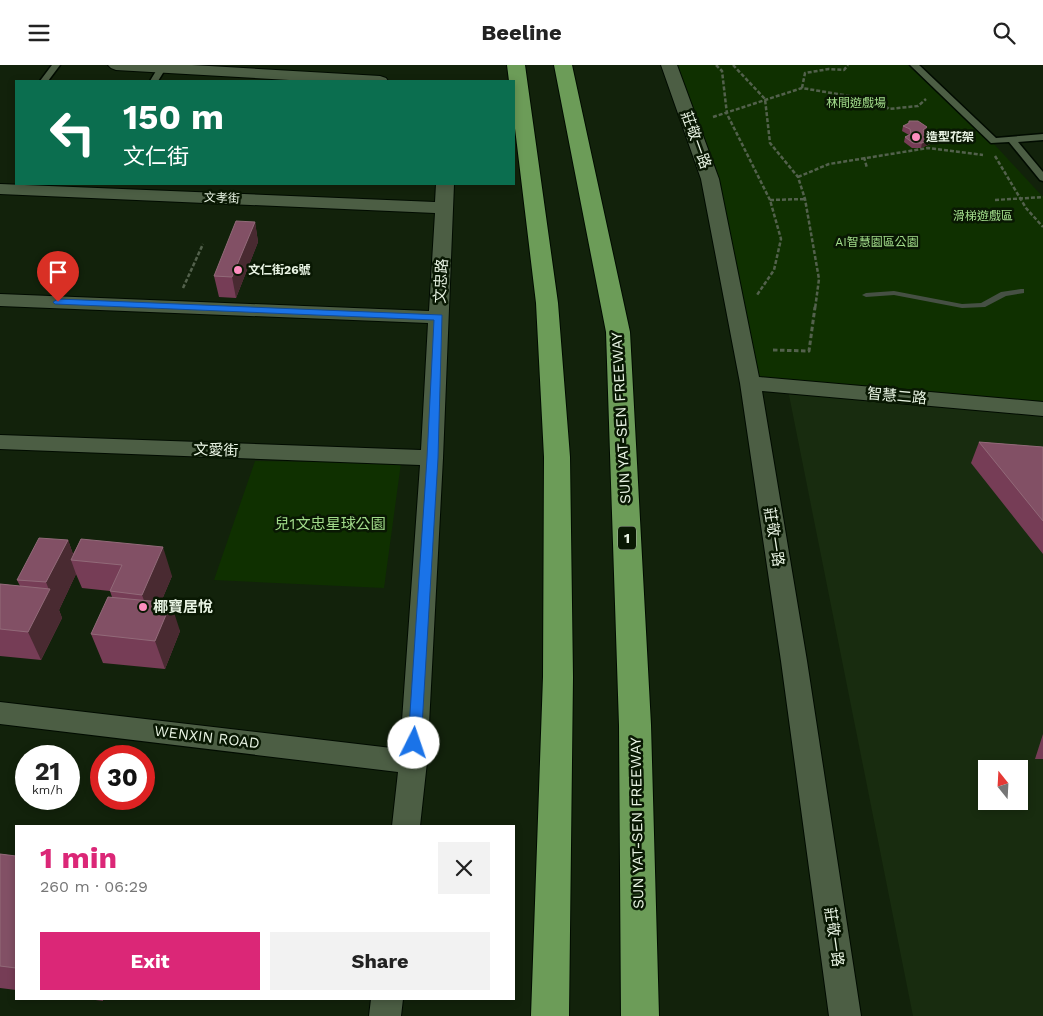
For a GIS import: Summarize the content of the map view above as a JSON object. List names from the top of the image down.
{
  "streets": {
    "highway": ["SUN YAT-SEN FREEWAY", "1"],
    "street": [
      "莊敬一路",
      "文孝街",
      "文忠路",
      "智慧二路",
      "文愛街",
      "WENXIN ROAD"
    ]
  },
  "crossings": [
    ["莊敬一路", "智慧二路"],
    ["文孝街", "文忠路"],
    ["文忠路", "文愛街"],
    ["文忠路", "WENXIN ROAD"]
  ],
  "parks": [
    "林間遊戲場",
    "滑梯遊戲區",
    "AI智慧園區公園",
    "兒1文忠星球公園"
  ],
  "places": ["造型花架", "文仁街26號", "椰寶居悅"],
  "north": "top",
  "page": {
    "header": "Beeline",
    "turn": ["150 m", "文仁街"],
    "speed": "21 km/h",
    "limit": "30",
    "heading": ["1 min", "260 m · 06:29"],
    "buttons": ["Exit", "Share"]
  }
}
